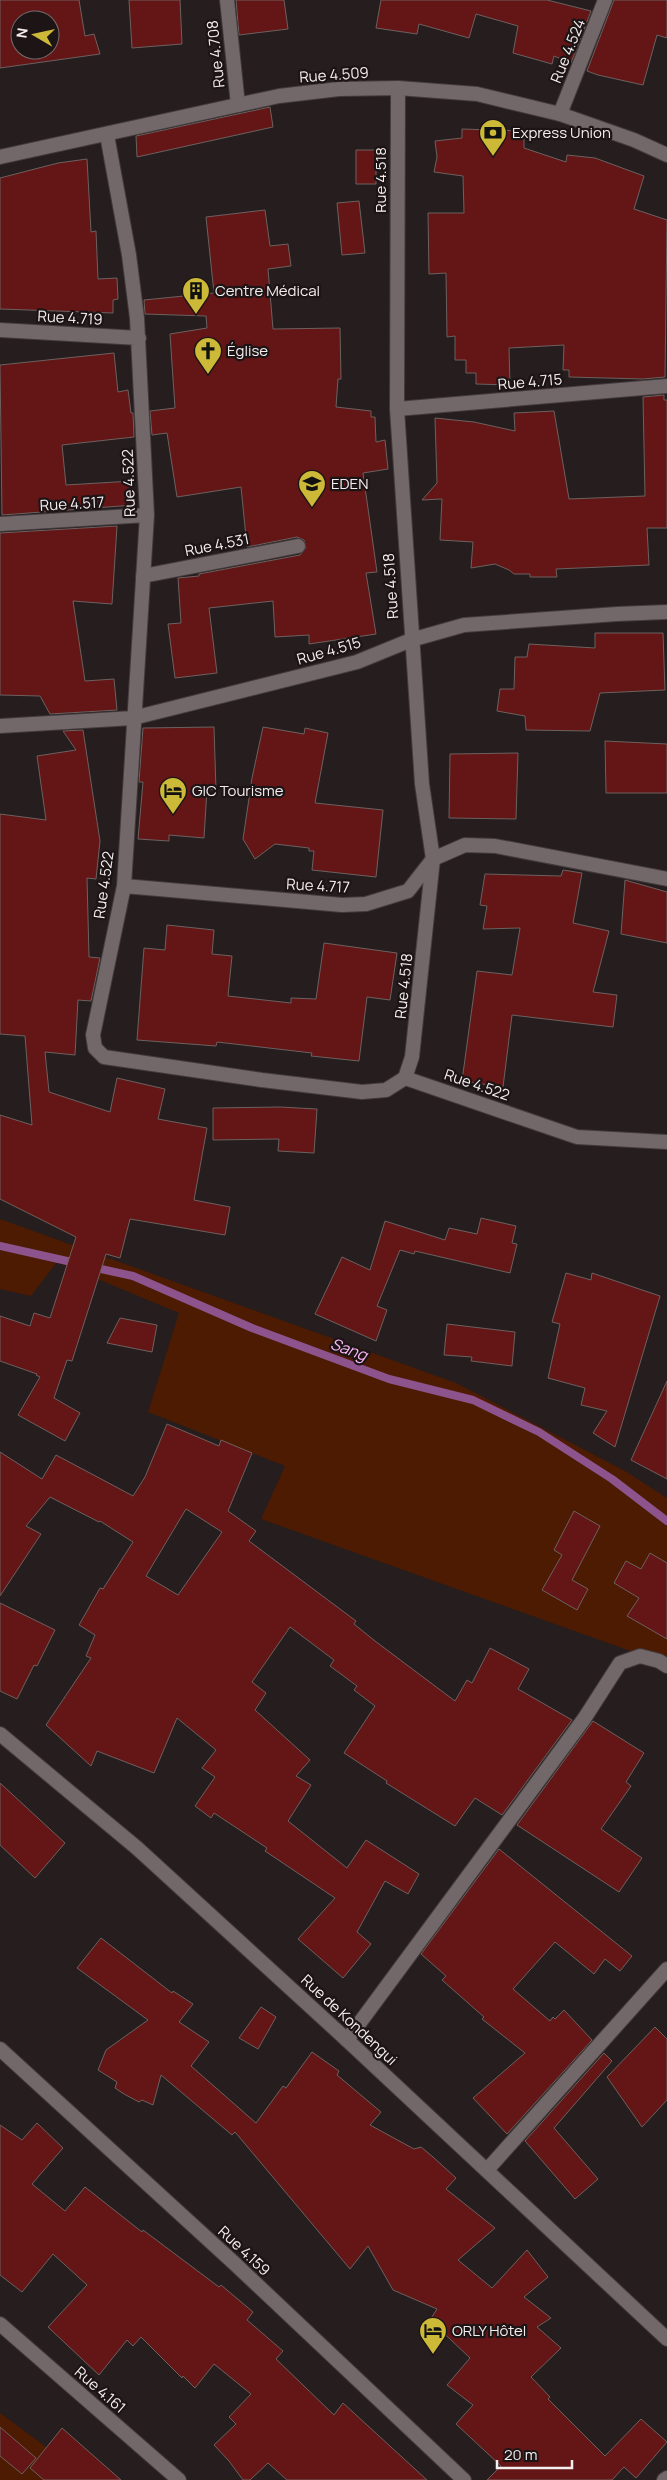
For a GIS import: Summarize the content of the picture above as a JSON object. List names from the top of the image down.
{
  "streets": {
    "street": [
      "Rue 4.524",
      "Rue 4.708",
      "Rue 4.509",
      "Rue 4.518",
      "Rue 4.719",
      "Rue 4.715",
      "Rue 4.522",
      "Rue 4.517",
      "Rue 4.531",
      "Rue 4.515",
      "Rue 4.717",
      "Rue de Kondengui",
      "Rue 4.159",
      "Rue 4.161"
    ]
  },
  "crossings": [
    ["Rue 4.524", "Rue 4.509"],
    ["Rue 4.708", "Rue 4.509"],
    ["Rue 4.509", "Rue 4.518"],
    ["Rue 4.509", "Rue 4.522"],
    ["Rue 4.518", "Rue 4.715"],
    ["Rue 4.518", "Rue 4.522"],
    ["Rue 4.518", "Rue 4.515"],
    ["Rue 4.518", "Rue 4.717"],
    ["Rue 4.719", "Rue 4.522"],
    ["Rue 4.522", "Rue 4.517"],
    ["Rue 4.522", "Rue 4.531"],
    ["Rue 4.522", "Rue 4.515"],
    ["Rue 4.522", "Rue 4.717"]
  ],
  "water": ["Sang"],
  "places": {
    "bank": ["Express Union"],
    "building": ["Centre Médical"],
    "church": ["Église"],
    "school or university": ["EDEN"],
    "hotel": ["GIC Tourisme", "ORLY Hôtel"]
  },
  "scale_bar": "20 m",
  "north": "left"
}
